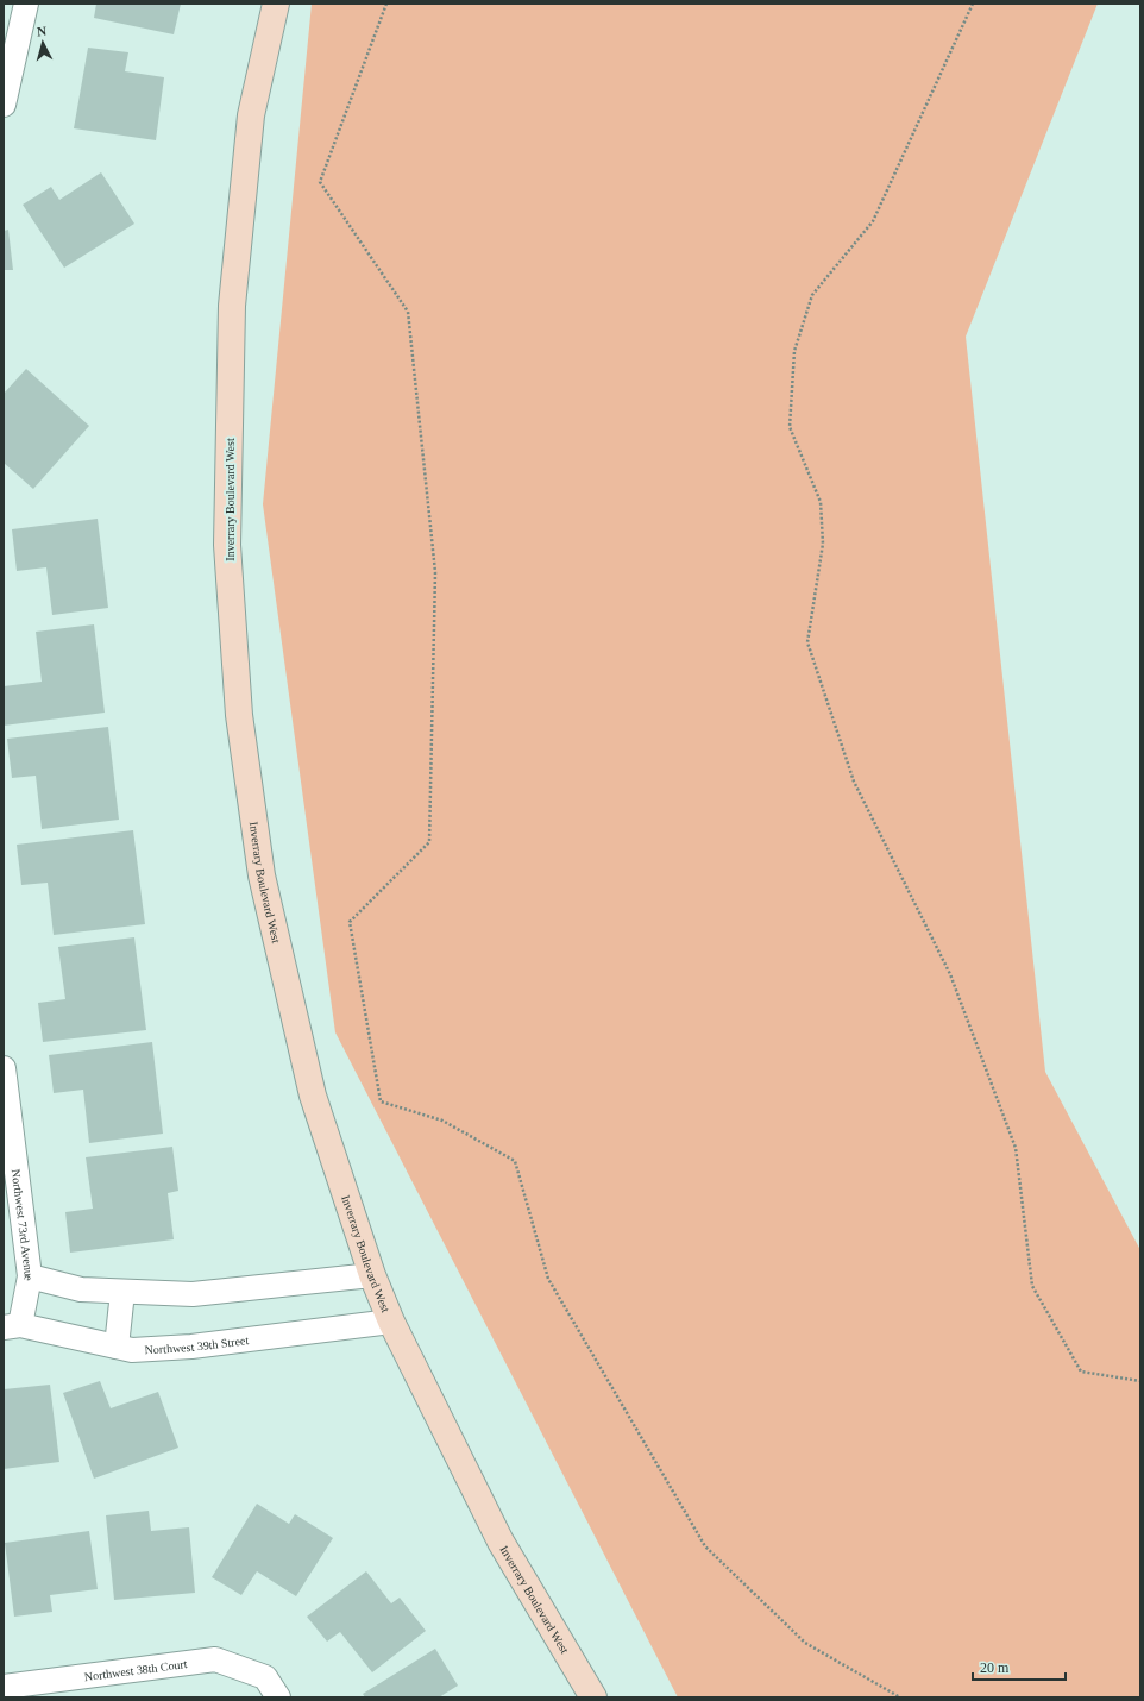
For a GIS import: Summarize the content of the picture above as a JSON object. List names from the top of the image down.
{
  "streets": {
    "street": [
      "Inverrary Boulevard West",
      "Northwest 73rd Avenue",
      "Northwest 39th Street",
      "Northwest 38th Court"
    ]
  },
  "crossings": [
    ["Inverrary Boulevard West", "Northwest 39th Street"],
    ["Northwest 73rd Avenue", "Northwest 39th Street"]
  ],
  "scale_bar": "20 m",
  "north": "top"
}
